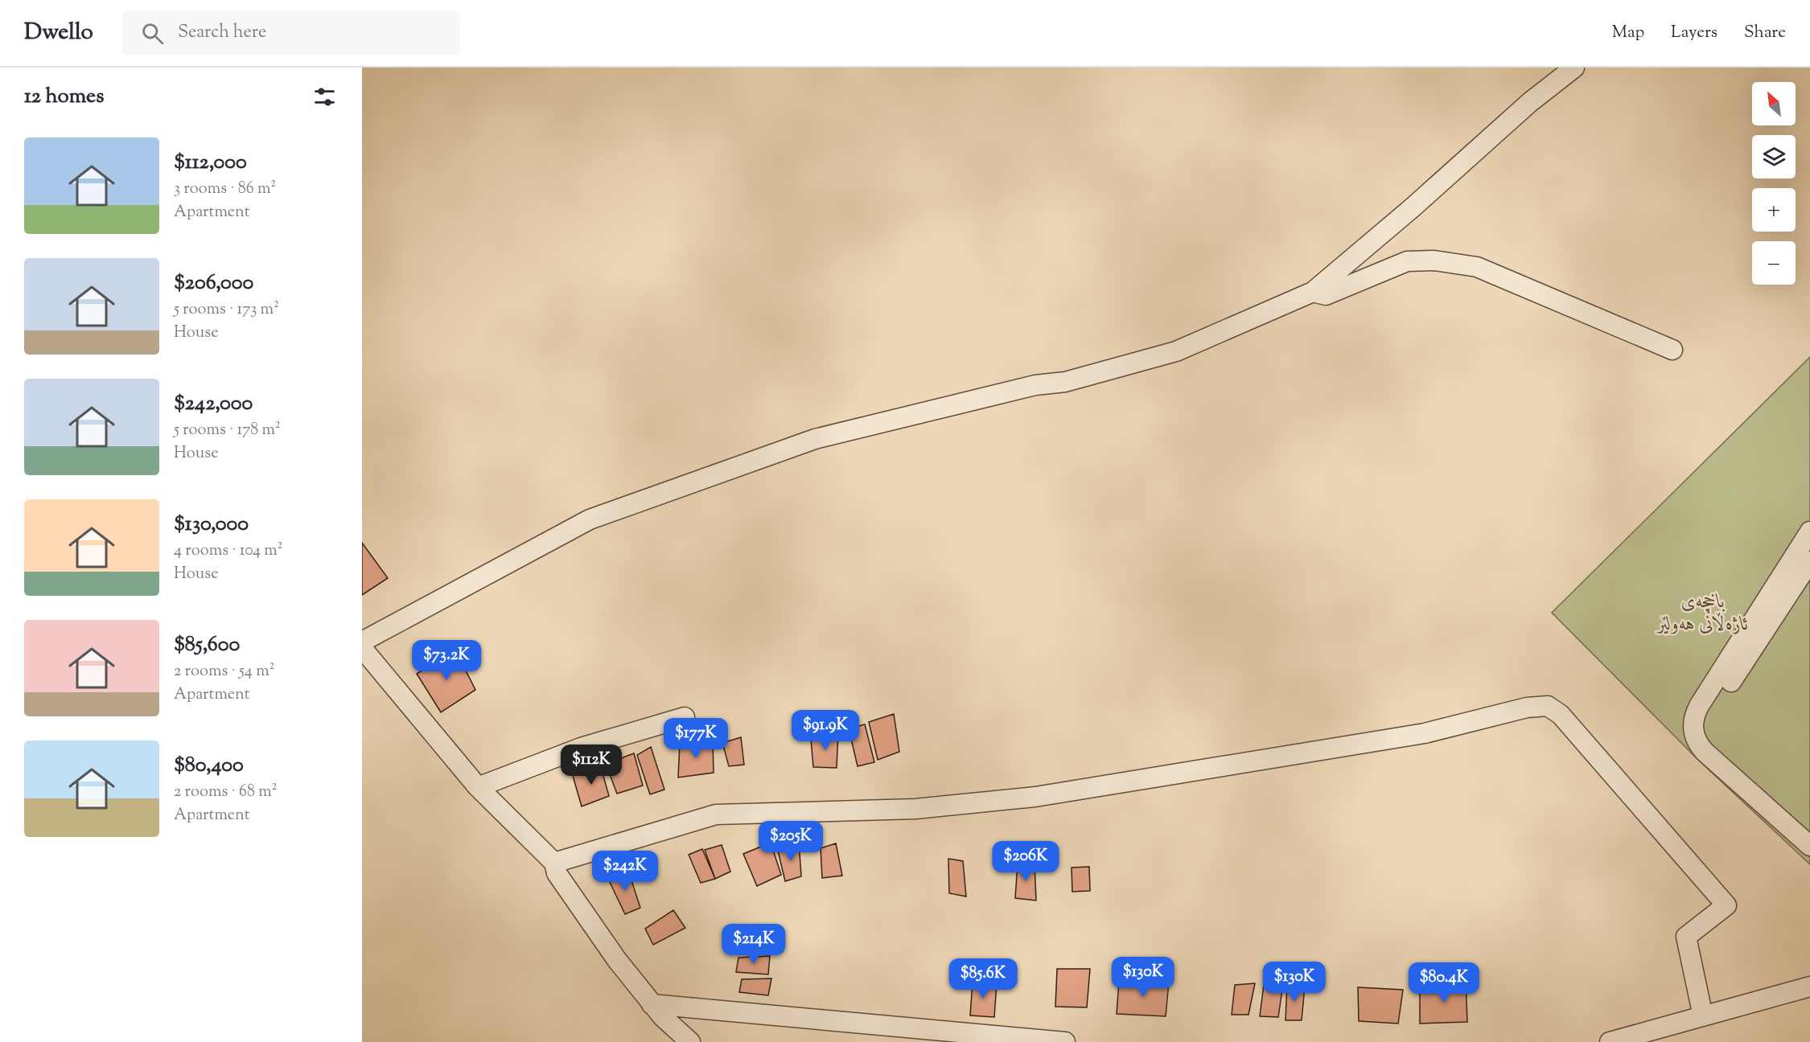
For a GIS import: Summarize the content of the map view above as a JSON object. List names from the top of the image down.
{
  "parks": ["باخچەی ئاژەڵانی هەولێر"],
  "north": "top left",
  "page": {
    "header": "Dwello",
    "search": "Search here",
    "nav": ["Map", "Layers", "Share"],
    "heading": "12 homes",
    "map_buttons": ["+", "−"],
    "list": [
      {
        "name": "$112,000",
        "note": "3 rooms · 86 m² · Apartment"
      },
      {
        "name": "$206,000",
        "note": "5 rooms · 173 m² · House"
      },
      {
        "name": "$242,000",
        "note": "5 rooms · 178 m² · House"
      },
      {
        "name": "$130,000",
        "note": "4 rooms · 104 m² · House"
      },
      {
        "name": "$85,600",
        "note": "2 rooms · 54 m² · Apartment"
      },
      {
        "name": "$80,400",
        "note": "2 rooms · 68 m² · Apartment"
      }
    ],
    "price": [
      "$73.2K",
      "$91.9K",
      "$177K",
      "$112K",
      "$205K",
      "$206K",
      "$242K",
      "$214K",
      "$130K",
      "$85.6K",
      "$130K",
      "$80.4K"
    ]
  }
}
